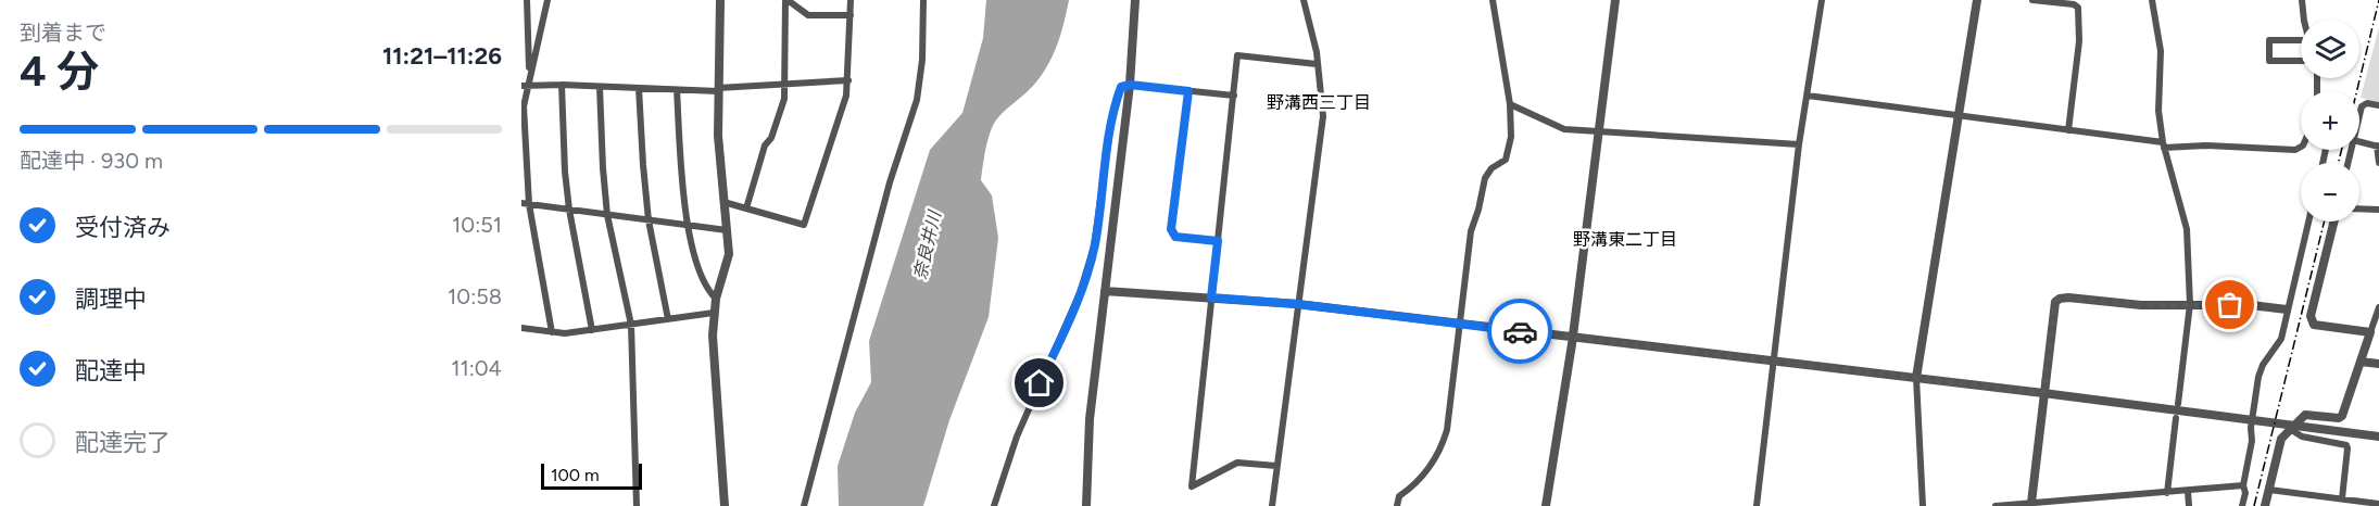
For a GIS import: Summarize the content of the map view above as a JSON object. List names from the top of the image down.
{
  "districts": ["野溝西三丁目", "野溝東二丁目"],
  "water": ["奈良井川"],
  "scale_bar": "100 m",
  "page": {
    "heading": ["4 分", "到着まで", "11:21–11:26"],
    "map_buttons": ["+", "−"],
    "bar": "配達中 · 930 m",
    "list": [
      ["受付済み", "10:51"],
      ["調理中", "10:58"],
      ["配達中", "11:04"],
      "配達完了"
    ],
    "scale": "100 m"
  }
}
